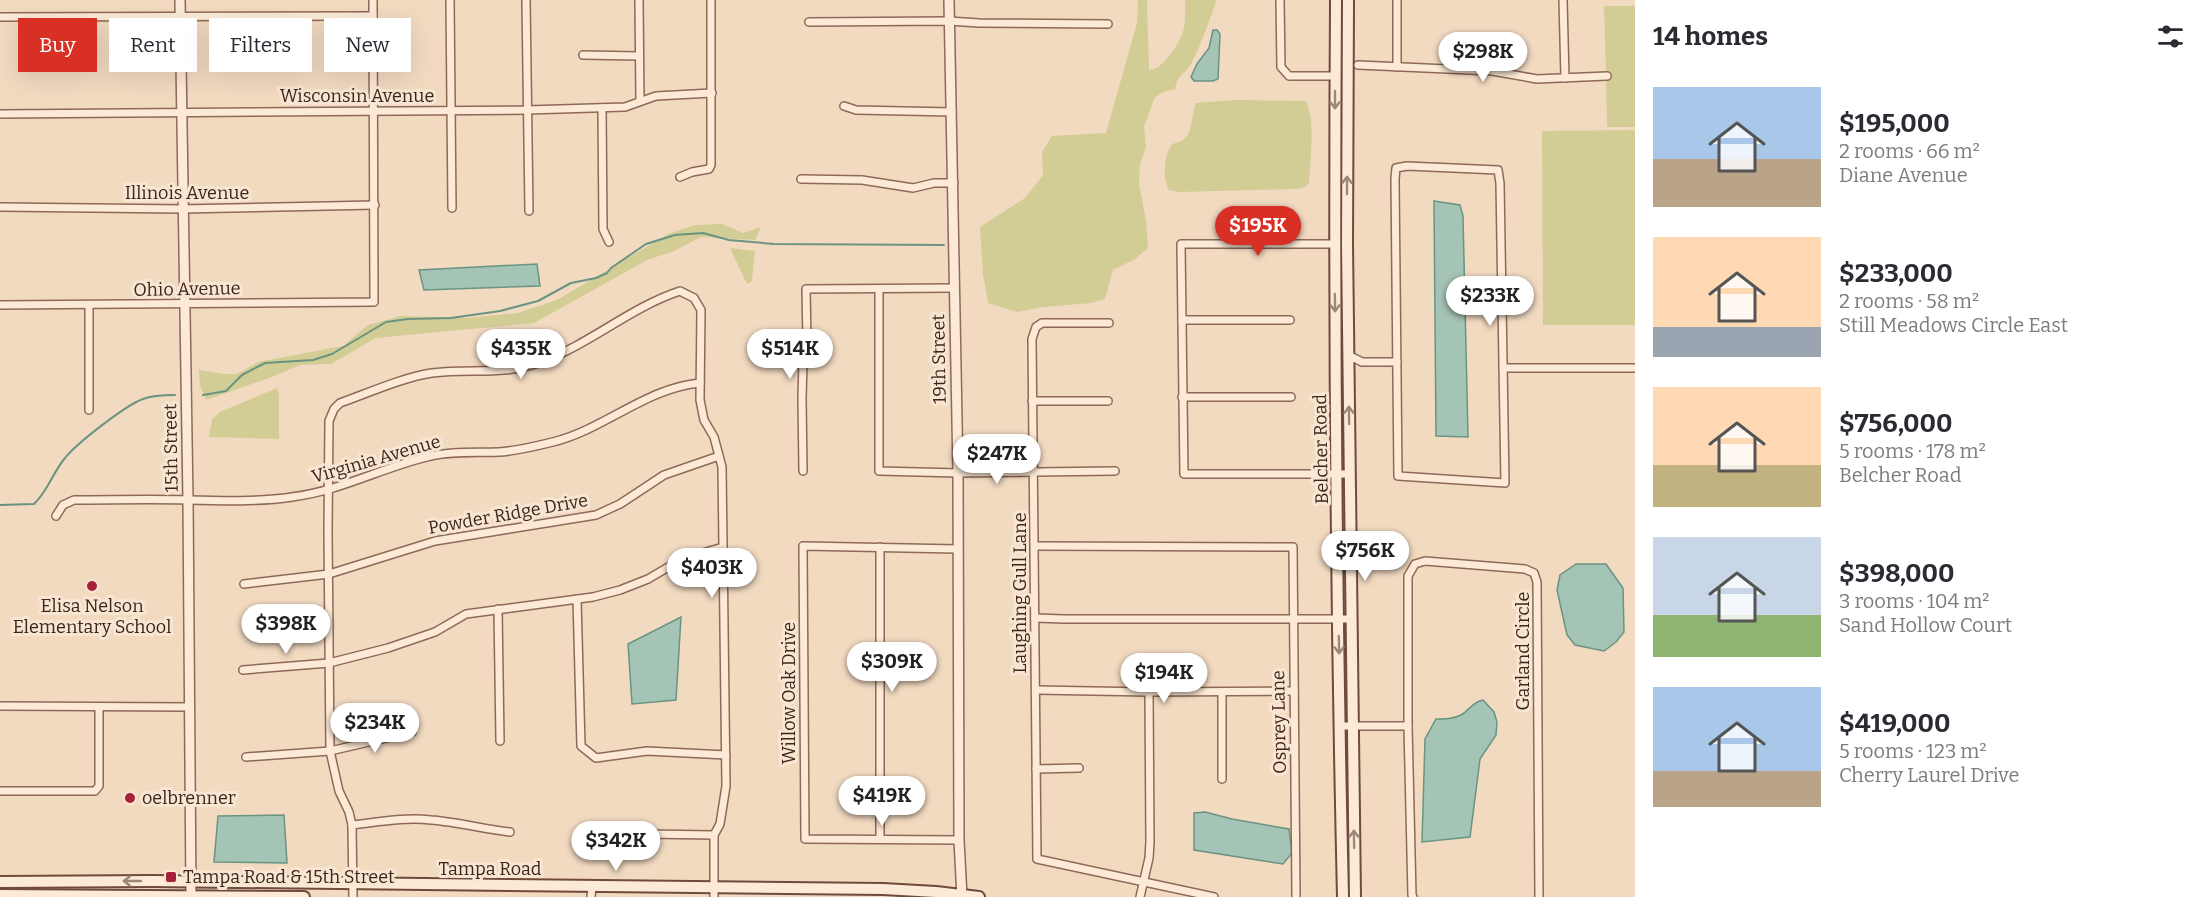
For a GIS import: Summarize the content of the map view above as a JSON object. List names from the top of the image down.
{
  "streets": {
    "main road": ["Belcher Road", "Tampa Road"],
    "street": [
      "Wisconsin Avenue",
      "Illinois Avenue",
      "Ohio Avenue",
      "19th Street",
      "15th Street",
      "Virginia Avenue",
      "Powder Ridge Drive",
      "Laughing Gull Lane",
      "Garland Circle",
      "Willow Oak Drive",
      "Osprey Lane"
    ]
  },
  "crossings": [
    ["Wisconsin Avenue", "15th Street"],
    ["Illinois Avenue", "Ohio Avenue"],
    ["Illinois Avenue", "15th Street"],
    ["Ohio Avenue", "15th Street"],
    ["19th Street", "Willow Oak Drive"],
    ["19th Street", "Tampa Road"],
    ["15th Street", "Virginia Avenue"],
    ["15th Street", "Tampa Road"],
    ["Laughing Gull Lane", "Osprey Lane"]
  ],
  "places": {
    "other": ["Elisa Nelson Elementary School", "oelbrenner"],
    "transit": ["Tampa Road & 15th Street"]
  },
  "page": {
    "heading": "14 homes",
    "chip": [
      "Buy",
      "Rent",
      "Filters",
      "New"
    ],
    "price": [
      "$298K",
      "$195K",
      "$233K",
      "$435K",
      "$514K",
      "$247K",
      "$756K",
      "$403K",
      "$398K",
      "$309K",
      "$194K",
      "$234K",
      "$419K",
      "$342K"
    ],
    "list": [
      {
        "name": "$195,000",
        "note": "2 rooms · 66 m² · Diane Avenue"
      },
      {
        "name": "$233,000",
        "note": "2 rooms · 58 m² · Still Meadows Circle East"
      },
      {
        "name": "$756,000",
        "note": "5 rooms · 178 m² · Belcher Road"
      },
      {
        "name": "$398,000",
        "note": "3 rooms · 104 m² · Sand Hollow Court"
      },
      {
        "name": "$419,000",
        "note": "5 rooms · 123 m² · Cherry Laurel Drive"
      }
    ]
  }
}
